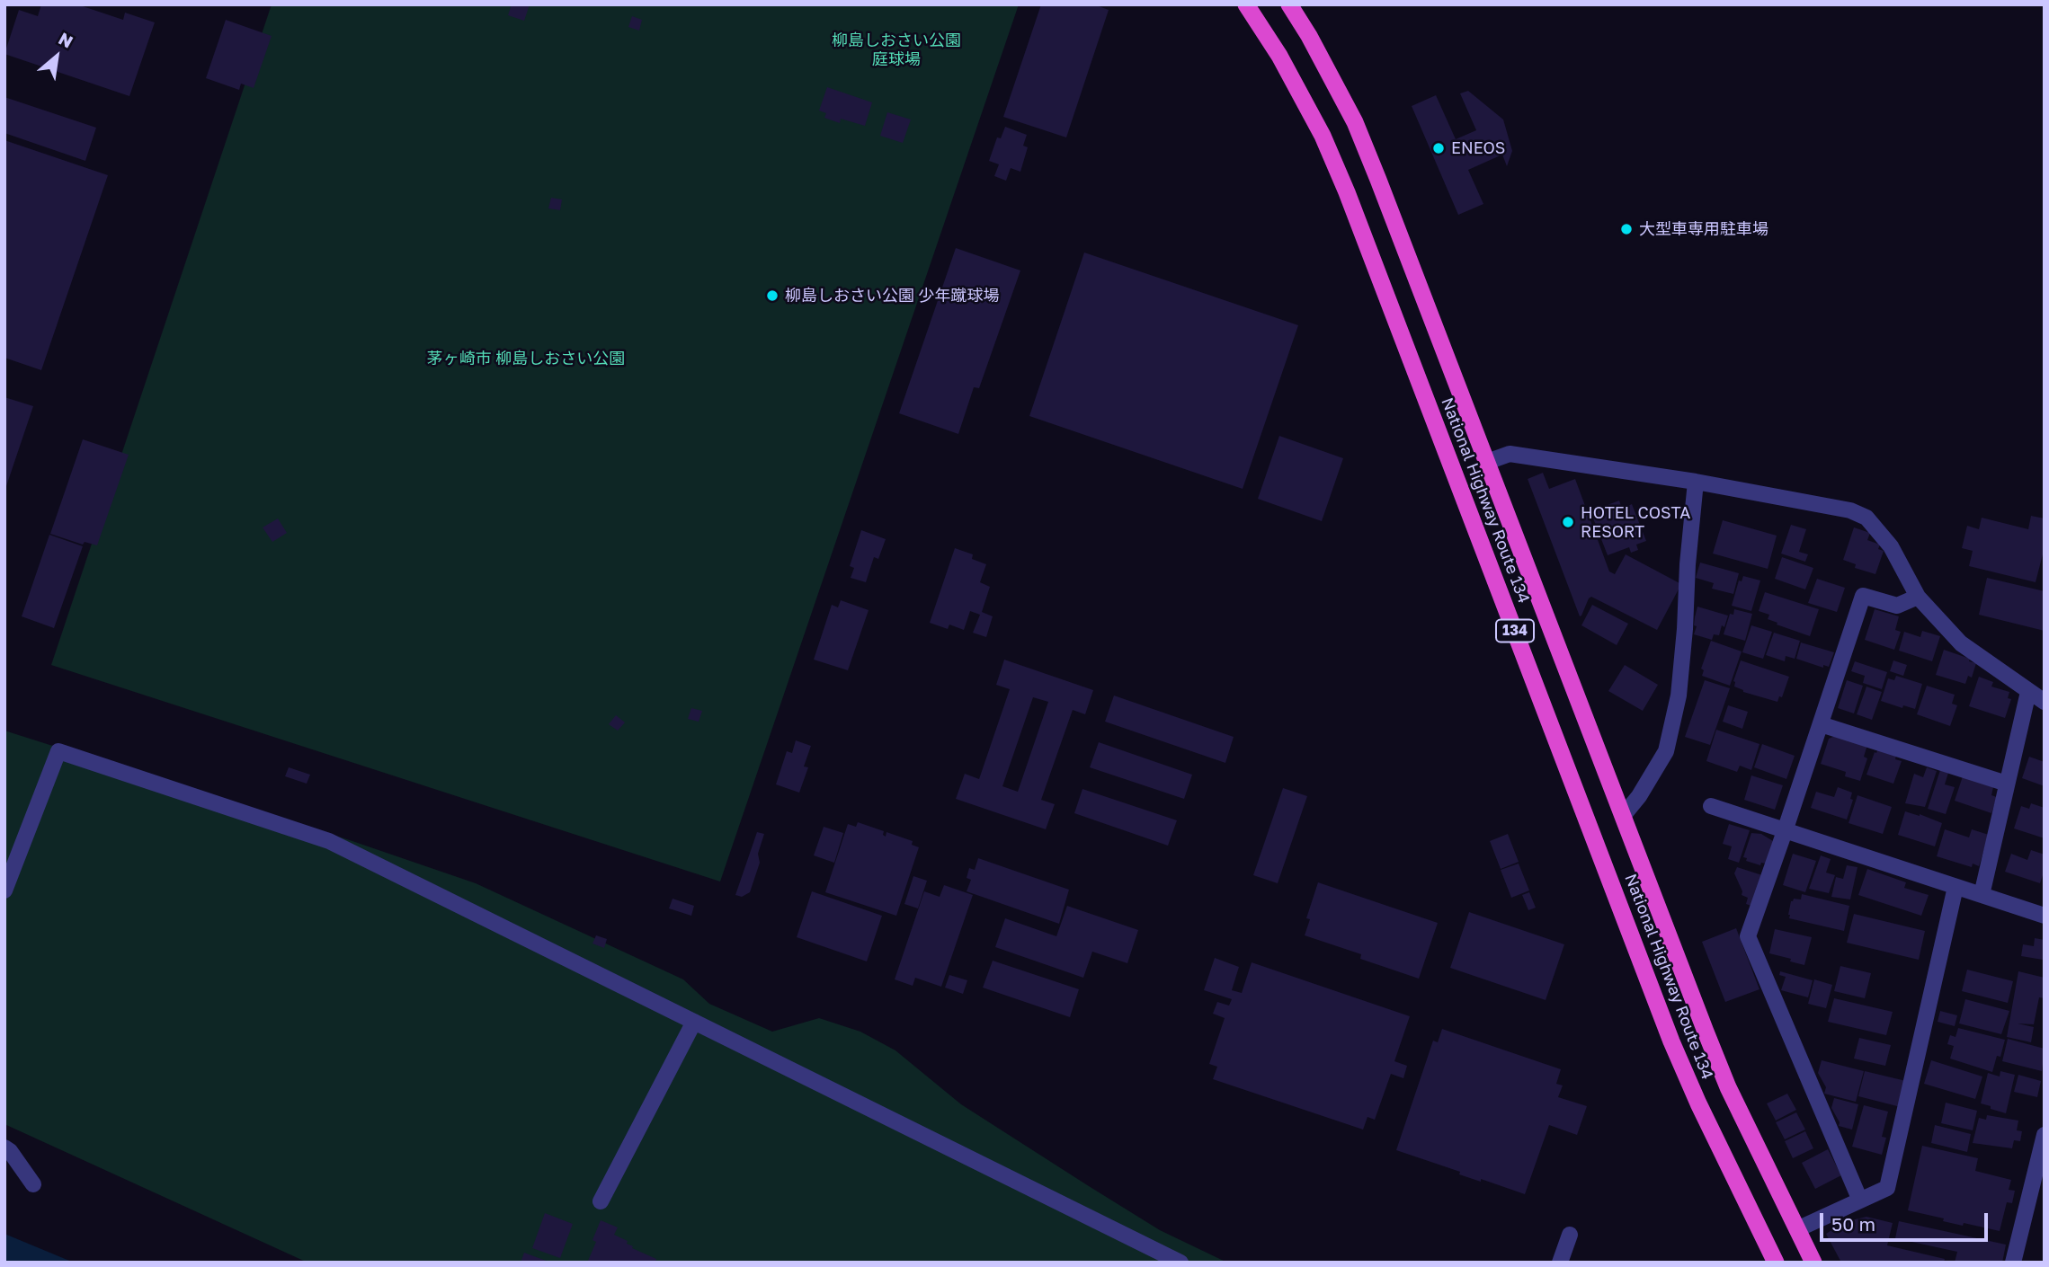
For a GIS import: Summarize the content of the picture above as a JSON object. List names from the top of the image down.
{
  "streets": {
    "highway": ["National Highway Route 134", "134"]
  },
  "parks": ["柳島しおさい公園 庭球場", "茅ヶ崎市 柳島しおさい公園"],
  "places": [
    "ENEOS",
    "大型車専用駐車場",
    "柳島しおさい公園 少年蹴球場",
    "HOTEL COSTA RESORT"
  ],
  "scale_bar": "50 m",
  "north": "top right"
}
